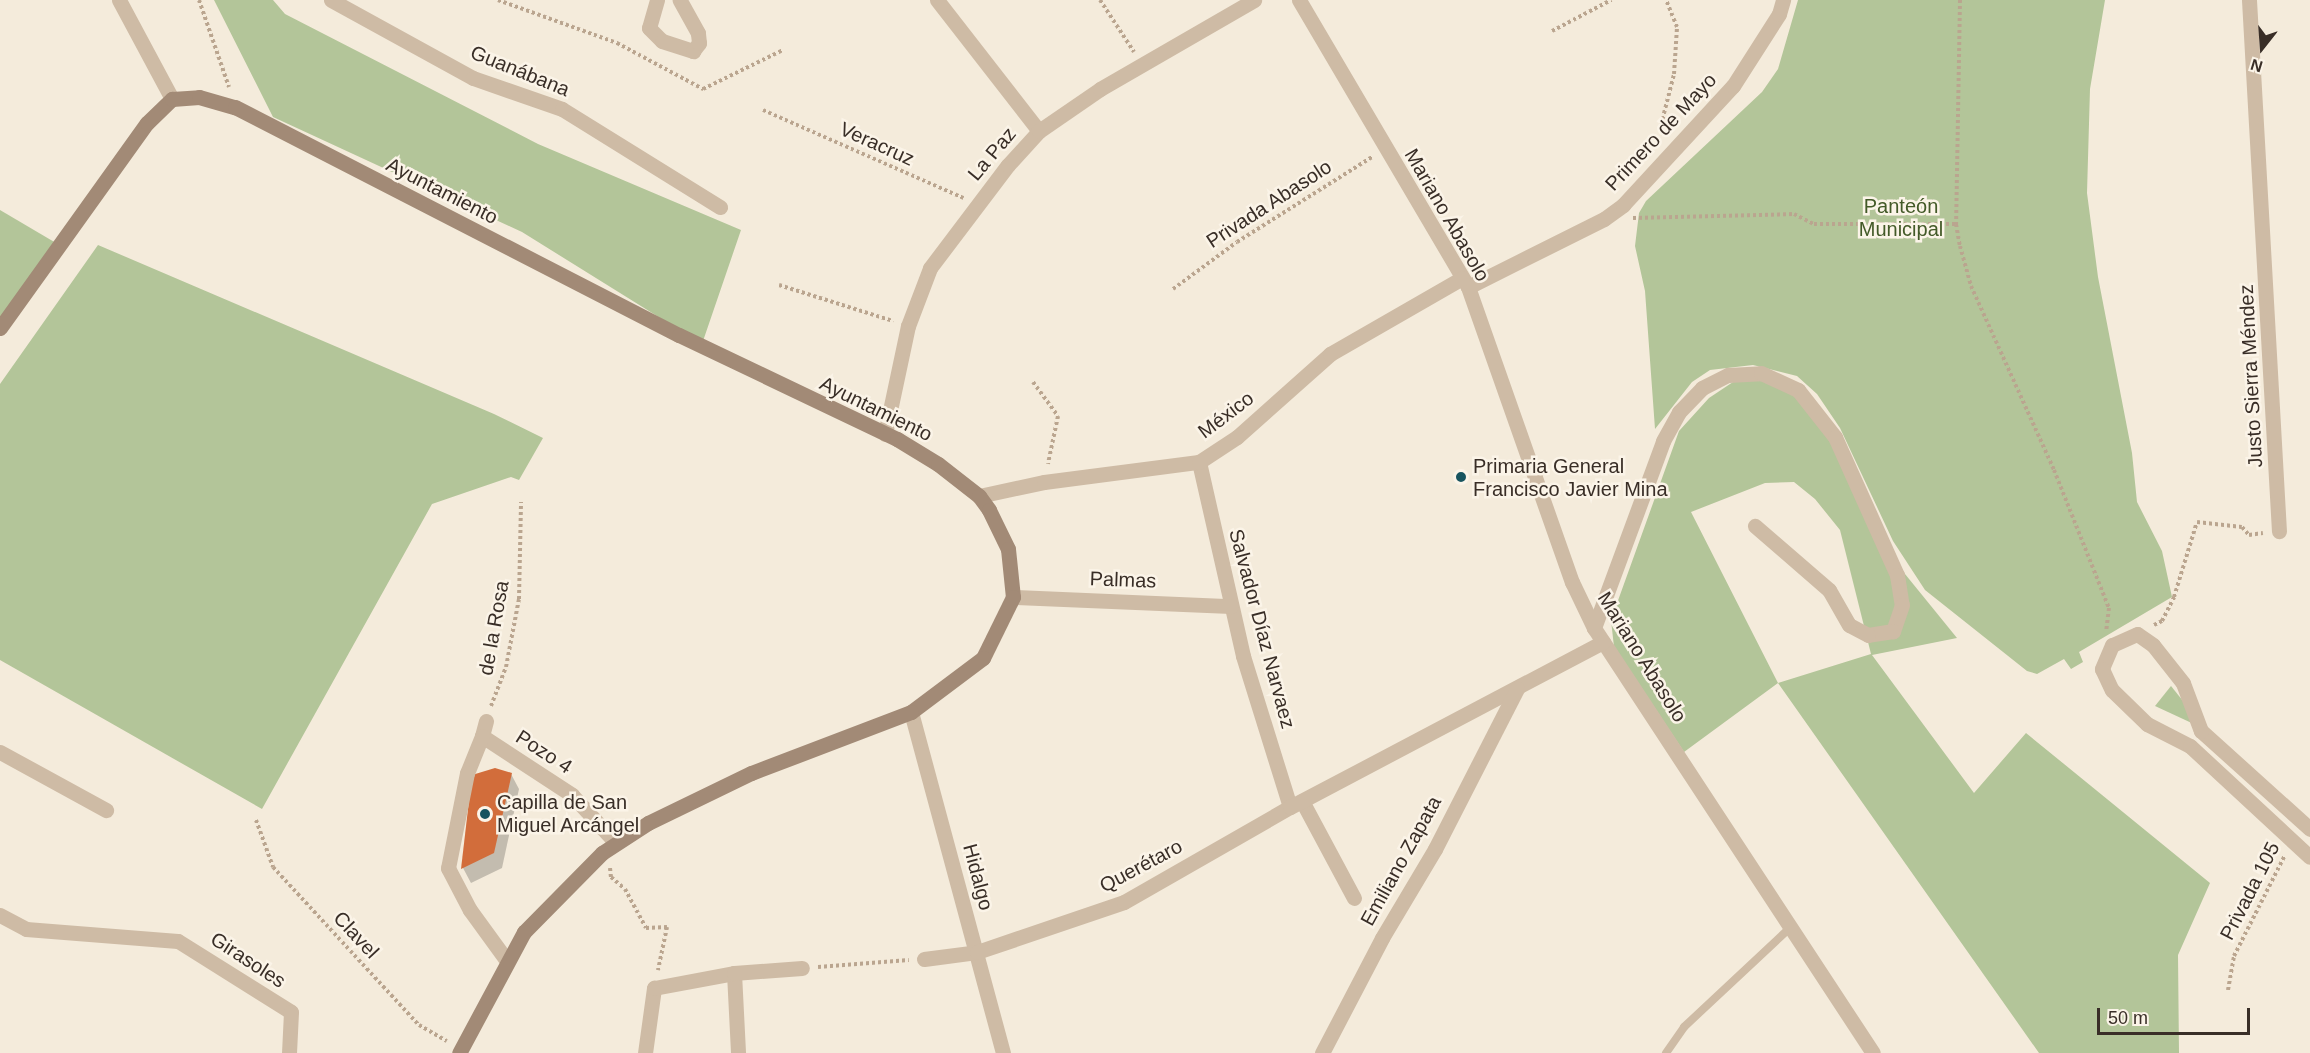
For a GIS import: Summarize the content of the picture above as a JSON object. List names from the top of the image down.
{
  "streets": {
    "street": [
      "Guanábana",
      "Primero de Mayo",
      "La Paz",
      "Ayuntamiento",
      "Mariano Abasolo",
      "Justo Sierra Méndez",
      "México",
      "Palmas",
      "Salvador Díaz Narvaez",
      "Pozo 4",
      "Emiliano Zapata",
      "Querétaro",
      "Hidalgo",
      "Girasoles"
    ],
    "path": [
      "Veracruz",
      "Privada Abasolo",
      "de la Rosa",
      "Privada 105",
      "Clavel"
    ]
  },
  "crossings": [
    ["Primero de Mayo", "Mariano Abasolo"],
    ["Primero de Mayo", "México"],
    ["Veracruz", "La Paz"],
    ["La Paz", "Ayuntamiento"],
    ["Ayuntamiento", "México"],
    ["Ayuntamiento", "Palmas"],
    ["Privada Abasolo", "Mariano Abasolo"],
    ["Mariano Abasolo", "México"],
    ["Mariano Abasolo", "Querétaro"],
    ["México", "Salvador Díaz Narvaez"],
    ["Palmas", "Salvador Díaz Narvaez"],
    ["de la Rosa", "Pozo 4"],
    ["Salvador Díaz Narvaez", "Querétaro"],
    ["Emiliano Zapata", "Querétaro"],
    ["Querétaro", "Hidalgo"]
  ],
  "parks": ["Panteón Municipal"],
  "places": ["Primaria General Francisco Javier Mina", "Capilla de San Miguel Arcángel"],
  "scale_bar": "50 m",
  "north": "bottom"
}
